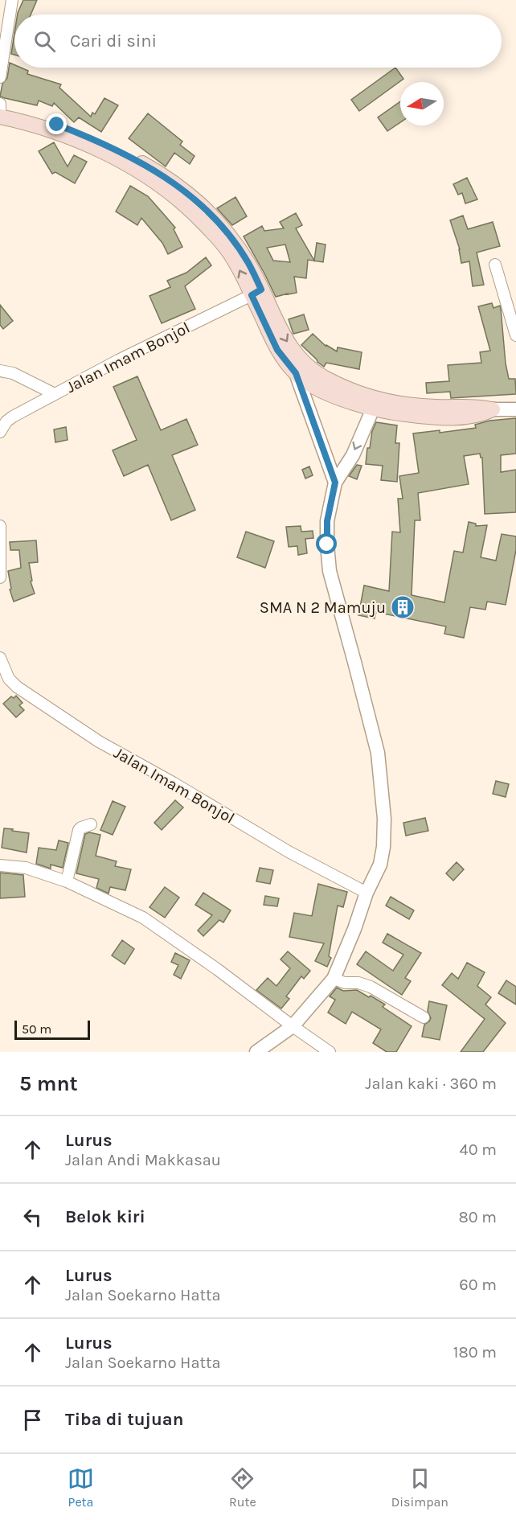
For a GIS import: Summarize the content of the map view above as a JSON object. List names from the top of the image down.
{
  "streets": {
    "street": ["Jalan Imam Bonjol"]
  },
  "places": {
    "building": ["SMA N 2 Mamuju"]
  },
  "scale_bar": "50 m",
  "north": "left",
  "page": {
    "search": "Cari di sini",
    "scale": "50 m",
    "heading": ["5 mnt", "Jalan kaki · 360 m"],
    "list": [
      ["Lurus", "Jalan Andi Makkasau", "40 m"],
      ["Belok kiri", "80 m"],
      ["Lurus", "Jalan Soekarno Hatta", "60 m"],
      ["Lurus", "Jalan Soekarno Hatta", "180 m"],
      "Tiba di tujuan"
    ],
    "nav": ["Peta", "Rute", "Disimpan"]
  }
}
